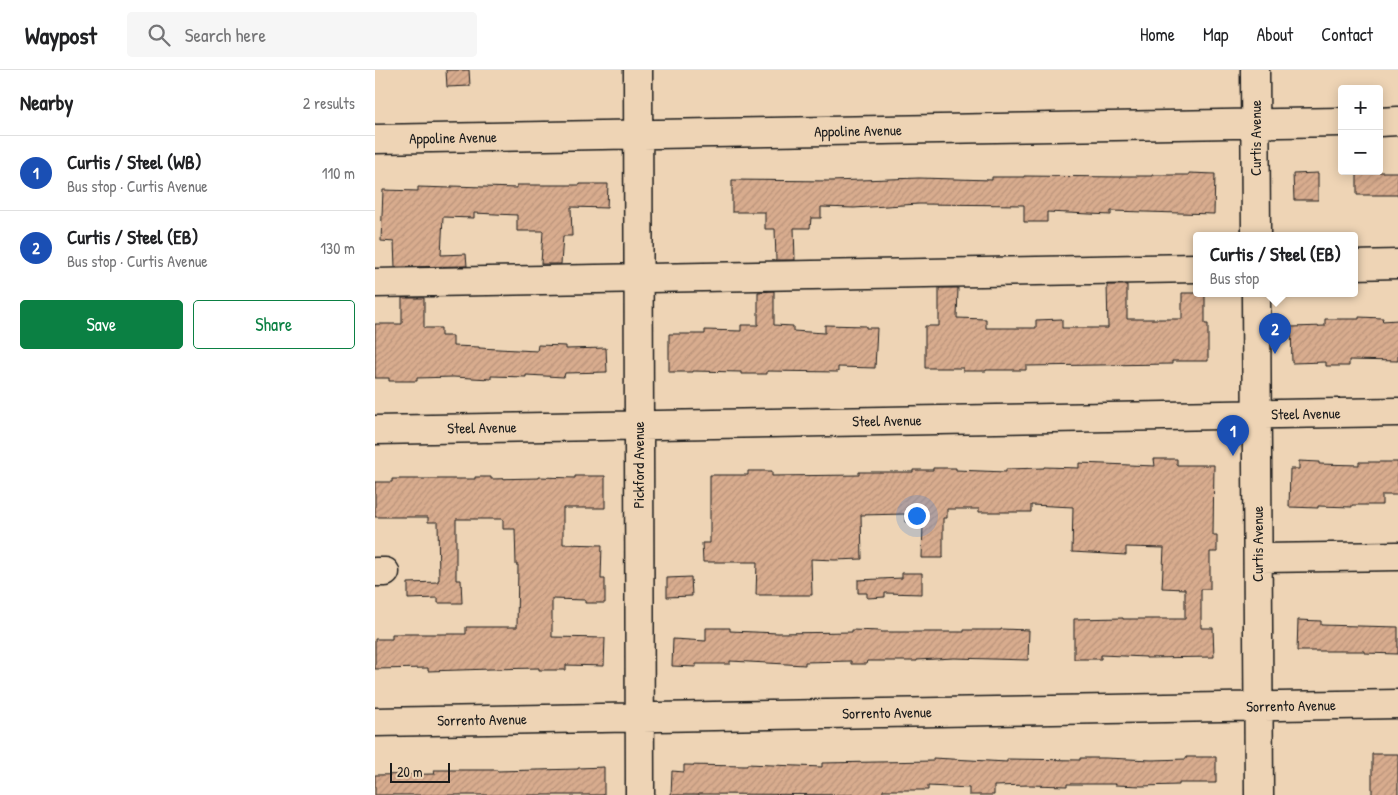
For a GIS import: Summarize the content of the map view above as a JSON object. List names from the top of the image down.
{
  "streets": {
    "street": [
      "Appoline Avenue",
      "Curtis Avenue",
      "Steel Avenue",
      "Pickford Avenue",
      "Sorrento Avenue"
    ]
  },
  "crossings": [
    ["Appoline Avenue", "Curtis Avenue"],
    ["Appoline Avenue", "Pickford Avenue"],
    ["Curtis Avenue", "Steel Avenue"],
    ["Curtis Avenue", "Sorrento Avenue"],
    ["Steel Avenue", "Pickford Avenue"],
    ["Pickford Avenue", "Sorrento Avenue"]
  ],
  "scale_bar": "20 m",
  "page": {
    "header": "Waypost",
    "search": "Search here",
    "nav": [
      "Home",
      "Map",
      "About",
      "Contact"
    ],
    "heading": ["Nearby", "2 results"],
    "map_buttons": ["+", "−"],
    "list": [
      {
        "mark": "1",
        "name": "Curtis / Steel (WB)",
        "note": "Bus stop · Curtis Avenue",
        "value": "110 m"
      },
      {
        "mark": "2",
        "name": "Curtis / Steel (EB)",
        "note": "Bus stop · Curtis Avenue",
        "value": "130 m"
      }
    ],
    "popup": ["Curtis / Steel (EB)", "Bus stop"],
    "buttons": ["Save", "Share"],
    "pins": ["2", "1"],
    "scale": "20 m"
  }
}
